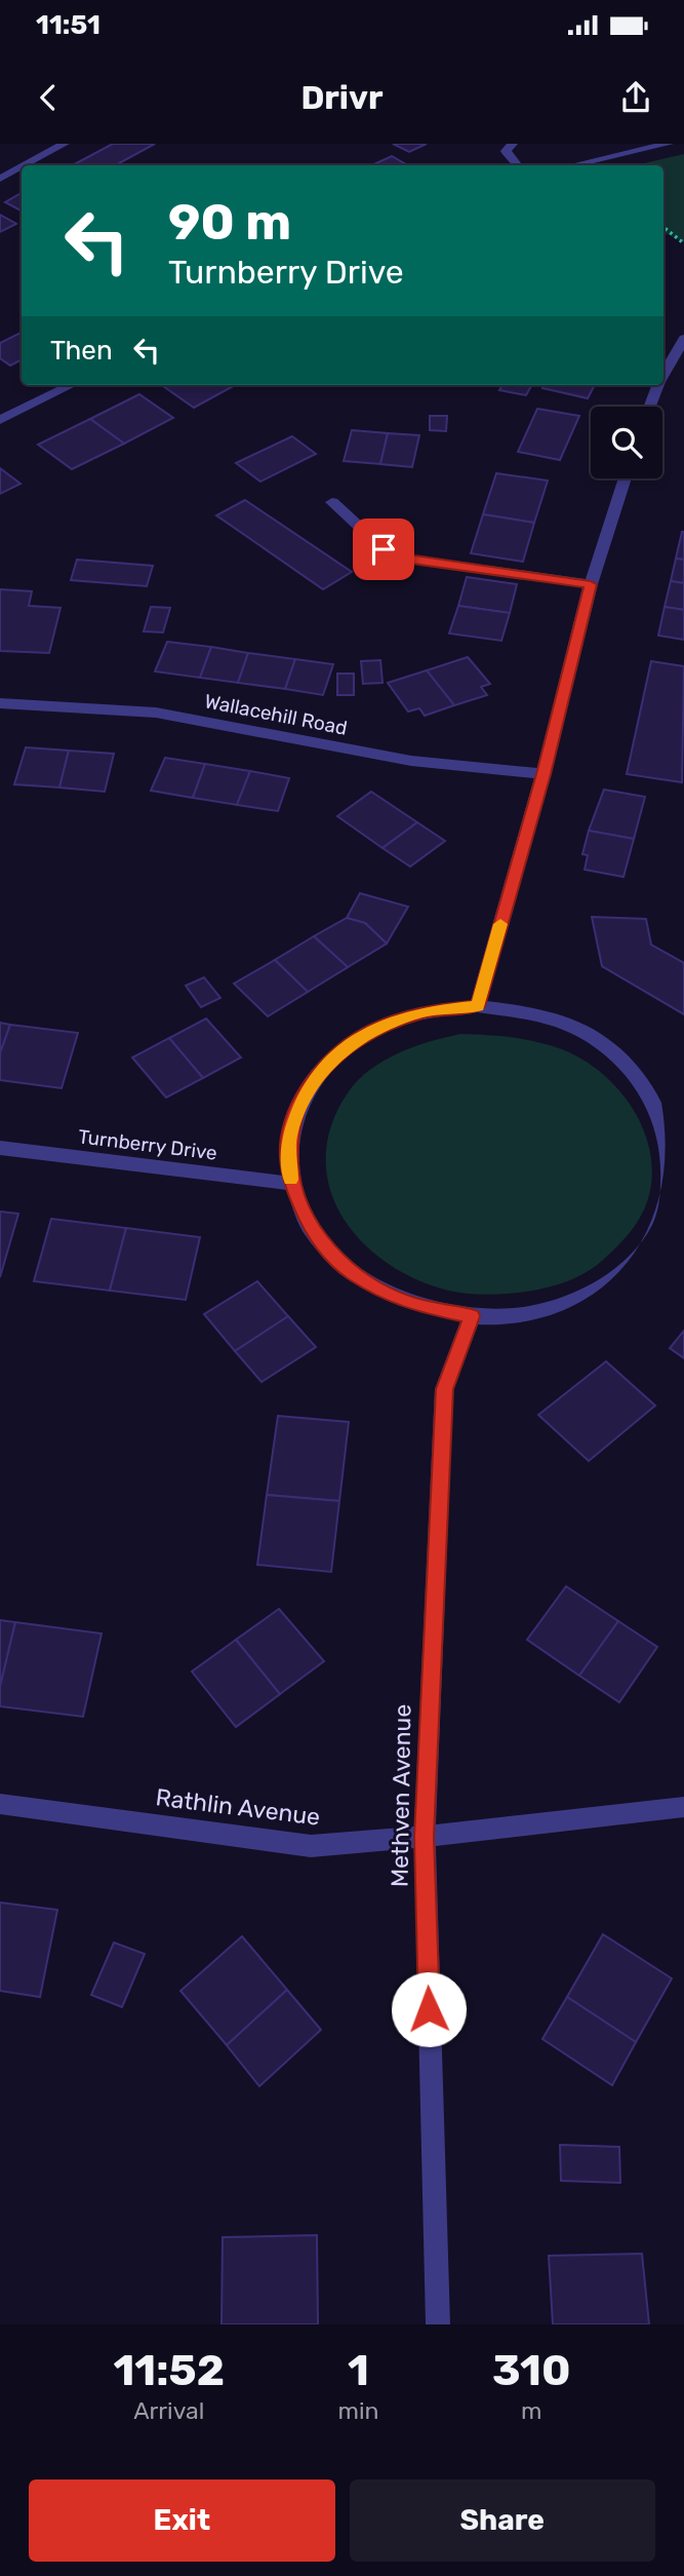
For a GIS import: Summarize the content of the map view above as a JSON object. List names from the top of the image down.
{
  "streets": {
    "street": [
      "Wallacehill Road",
      "Turnberry Drive",
      "Methven Avenue",
      "Rathlin Avenue"
    ]
  },
  "crossings": [
    ["Methven Avenue", "Rathlin Avenue"]
  ],
  "page": {
    "status": "11:51",
    "header": "Drivr",
    "turn": ["90 m", "Turnberry Drive"],
    "then": "Then",
    "eta": [
      "11:52",
      "Arrival",
      "1",
      "min",
      "310",
      "m"
    ],
    "buttons": ["Exit", "Share"]
  }
}
